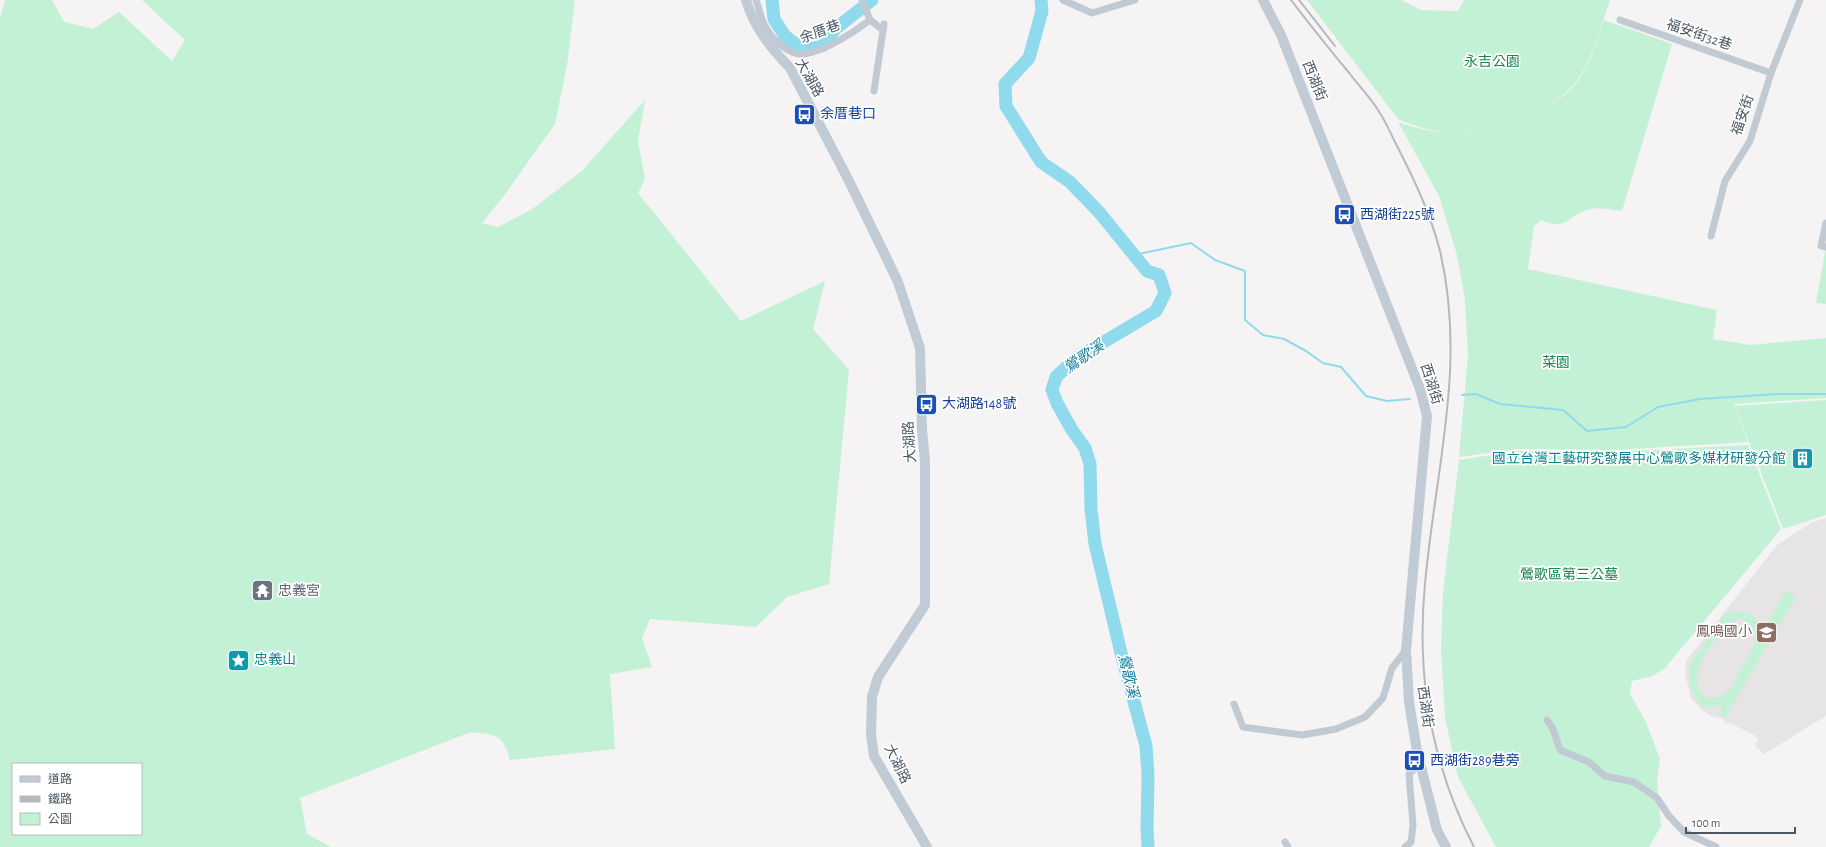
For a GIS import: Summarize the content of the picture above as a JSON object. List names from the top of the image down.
{
  "streets": {
    "street": [
      "余厝巷",
      "福安街32巷",
      "大湖路",
      "西湖街",
      "福安街"
    ]
  },
  "crossings": [
    ["福安街32巷", "福安街"]
  ],
  "water": ["鶯歌溪"],
  "parks": ["永吉公園", "菜園", "鶯歌區第三公墓"],
  "places": {
    "bus stop": [
      "余厝巷口",
      "西湖街225號",
      "大湖路148號",
      "西湖街289巷旁"
    ],
    "building": ["國立台灣工藝研究發展中心鶯歌多媒材研發分館"],
    "temple": ["忠義宮"],
    "school or university": ["鳳鳴國小"],
    "place": ["忠義山"]
  },
  "legend": ["道路", "鐵路", "公園"],
  "scale_bar": "100 m"
}
